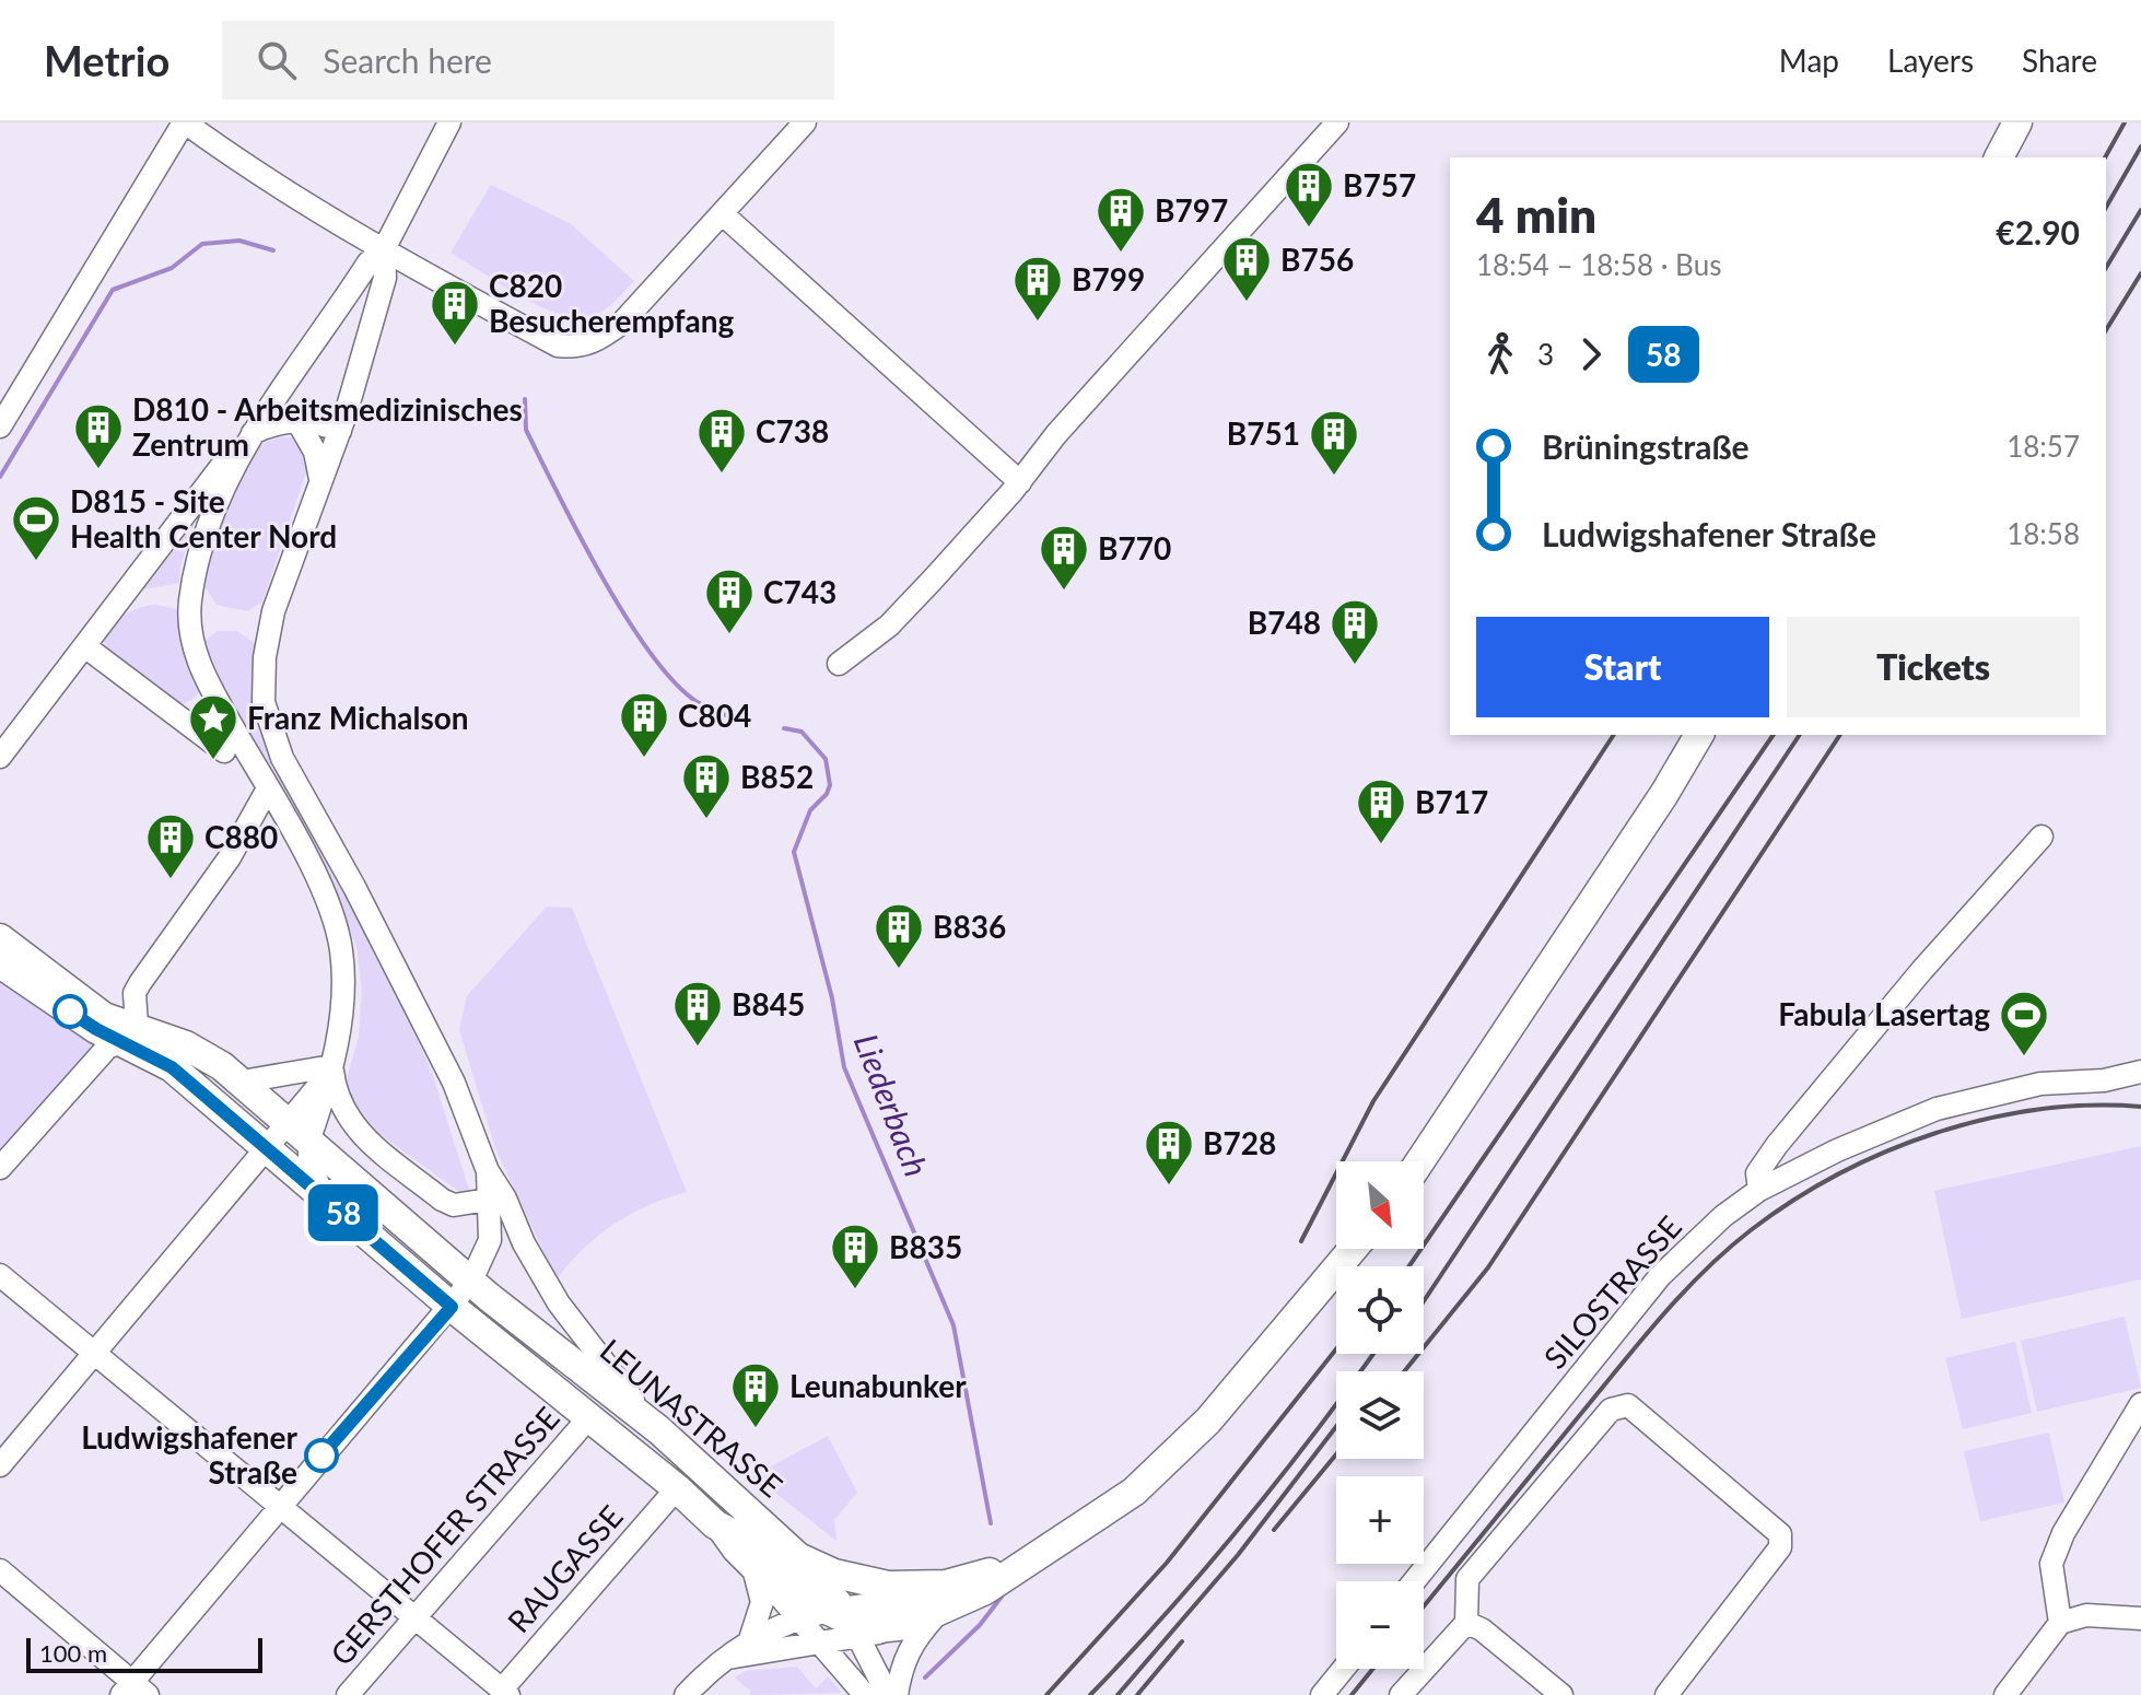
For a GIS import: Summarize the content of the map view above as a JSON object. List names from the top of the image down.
{
  "streets": {
    "main road": ["LEUNASTRASSE"],
    "street": ["SILOSTRASSE", "GERSTHOFER STRASSE", "RAUGASSE"]
  },
  "crossings": [
    ["LEUNASTRASSE", "GERSTHOFER STRASSE"],
    ["LEUNASTRASSE", "RAUGASSE"]
  ],
  "water": ["Liederbach"],
  "places": {
    "building": [
      "B757",
      "B797",
      "B756",
      "B799",
      "C820 Besucherempfang",
      "D810 - Arbeitsmedizinisches Zentrum",
      "C738",
      "B751",
      "B770",
      "C743",
      "B748",
      "C804",
      "B852",
      "B717",
      "C880",
      "B836",
      "B845",
      "B728",
      "B835",
      "Leunabunker"
    ],
    "sports": ["D815 - Site Health Center Nord", "Fabula Lasertag"],
    "place": ["Franz Michalson"],
    "other": ["Ludwigshafener Straße"]
  },
  "lines": ["bus line 58"],
  "scale_bar": "100 m",
  "north": "bottom right",
  "page": {
    "header": "Metrio",
    "search": "Search here",
    "nav": ["Map", "Layers", "Share"],
    "on_map": "58",
    "heading": ["4 min", "18:54 – 18:58 · Bus", "€2.90"],
    "legs": ["3", "58"],
    "list": [
      {
        "name": "Brüningstraße",
        "value": "18:57"
      },
      {
        "name": "Ludwigshafener Straße",
        "value": "18:58"
      }
    ],
    "buttons": ["Start", "Tickets"],
    "map_buttons": ["+", "−"],
    "scale": "100 m"
  }
}
